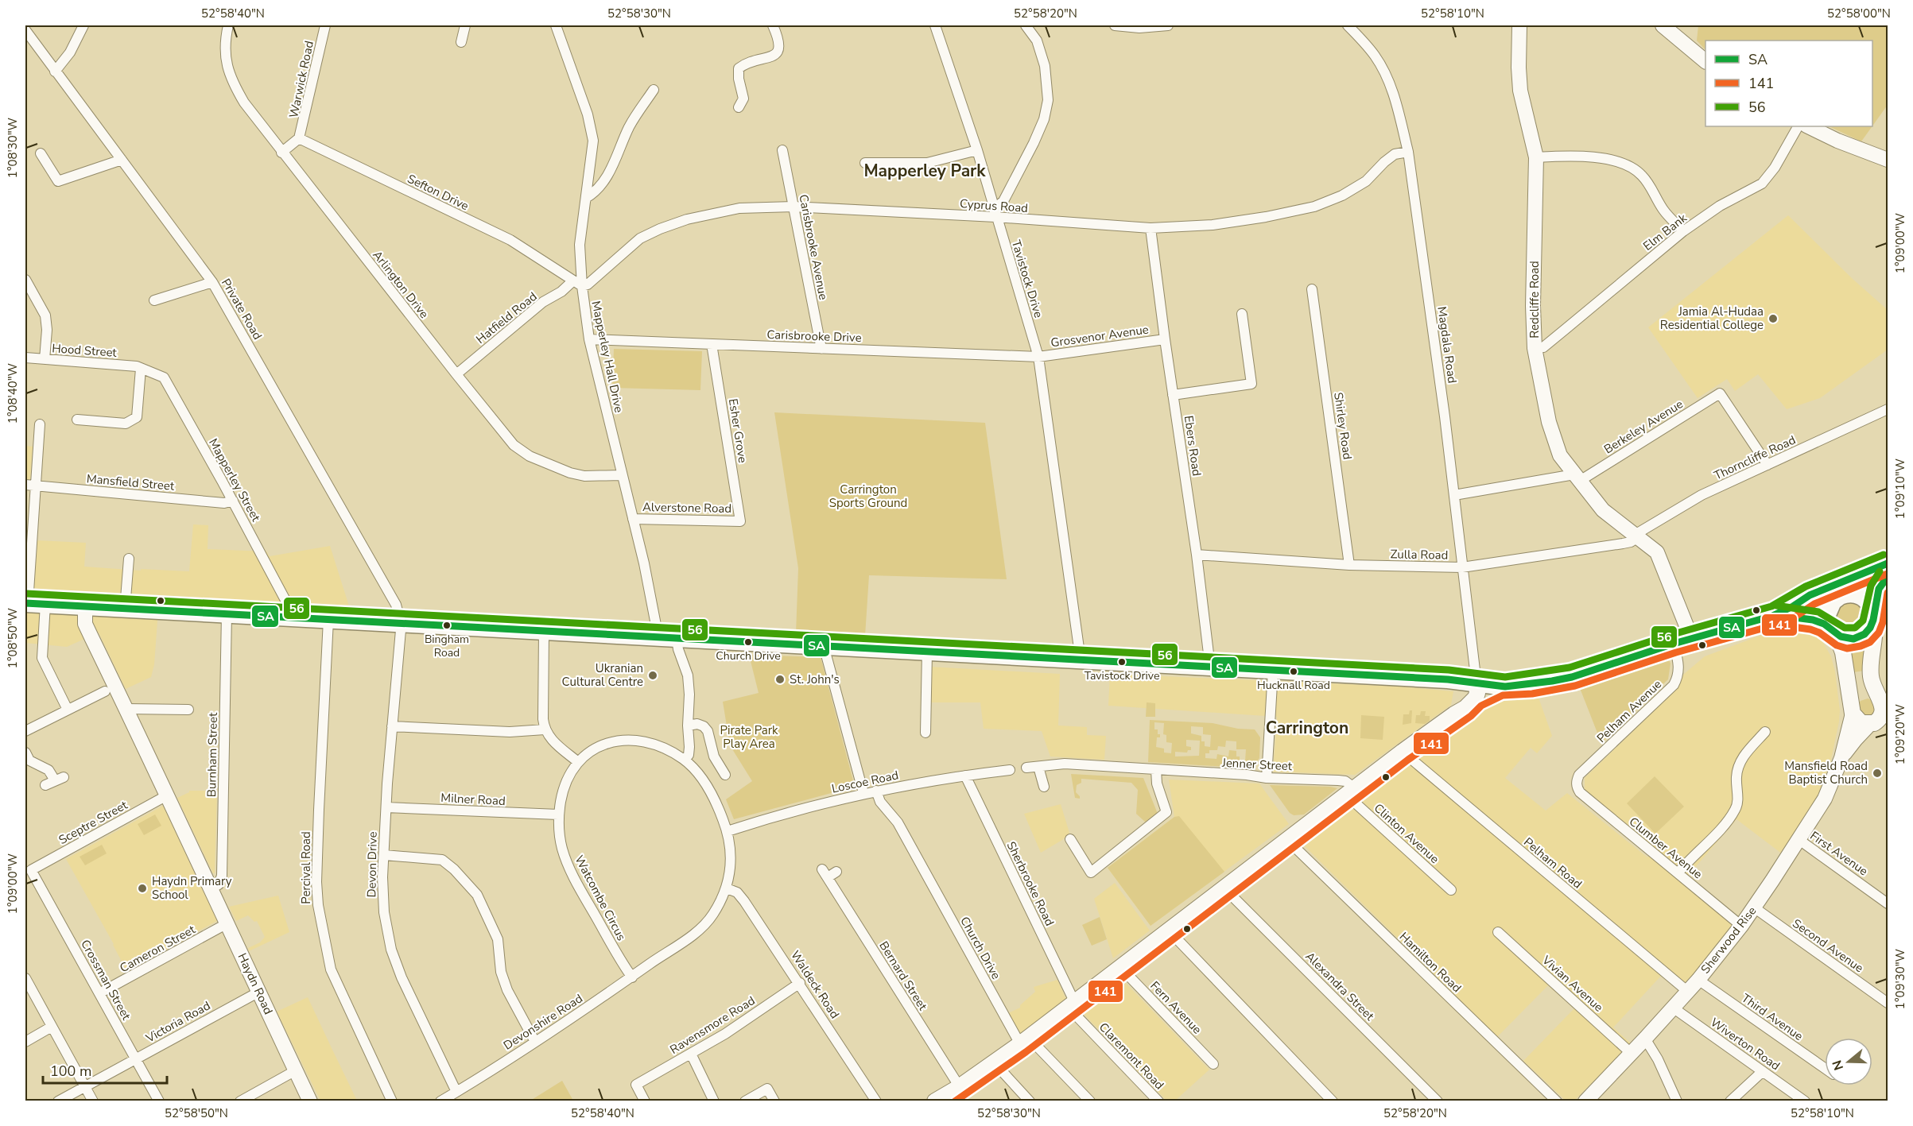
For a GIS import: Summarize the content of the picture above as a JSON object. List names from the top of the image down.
{
  "streets": {
    "street": [
      "Warwick Road",
      "Sefton Drive",
      "Cyprus Road",
      "Elm Bank",
      "Carisbrooke Avenue",
      "Tavistock Drive",
      "Arlington Drive",
      "Redcliffe Road",
      "Private Road",
      "Hatfield Road",
      "Carisbrooke Drive",
      "Grosvenor Avenue",
      "Magdala Road",
      "Hood Street",
      "Mapperley Hall Drive",
      "Shirley Road",
      "Berkeley Avenue",
      "Esher Grove",
      "Ebers Road",
      "Thorncliffe Road",
      "Mapperley Street",
      "Mansfield Street",
      "Alverstone Road",
      "Zulla Road",
      "Pelham Avenue",
      "Burnham Street",
      "Jenner Street",
      "Loscoe Road",
      "Milner Road",
      "Sceptre Street",
      "Clinton Avenue",
      "Clumber Avenue",
      "First Avenue",
      "Pelham Road",
      "Devon Drive",
      "Percival Road",
      "Sherbrooke Road",
      "Watcombe Circus",
      "Sherwood Rise",
      "Second Avenue",
      "Church Drive",
      "Cameron Street",
      "Hamilton Road",
      "Bernard Street",
      "Crossman Street",
      "Haydn Road",
      "Vivian Avenue",
      "Waldeck Road",
      "Alexandra Street",
      "Fern Avenue",
      "Third Avenue",
      "Victoria Road",
      "Devonshire Road",
      "Ravensmore Road",
      "Wiverton Road",
      "Claremont Road"
    ]
  },
  "crossings": [
    ["Warwick Road", "Sefton Drive"],
    ["Sefton Drive", "Cyprus Road"],
    ["Sefton Drive", "Hatfield Road"],
    ["Sefton Drive", "Mapperley Hall Drive"],
    ["Cyprus Road", "Carisbrooke Avenue"],
    ["Cyprus Road", "Tavistock Drive"],
    ["Cyprus Road", "Magdala Road"],
    ["Cyprus Road", "Mapperley Hall Drive"],
    ["Cyprus Road", "Ebers Road"],
    ["Elm Bank", "Redcliffe Road"],
    ["Carisbrooke Avenue", "Carisbrooke Drive"],
    ["Tavistock Drive", "Carisbrooke Drive"],
    ["Tavistock Drive", "Grosvenor Avenue"],
    ["Arlington Drive", "Hatfield Road"],
    ["Arlington Drive", "Mapperley Hall Drive"],
    ["Redcliffe Road", "Berkeley Avenue"],
    ["Redcliffe Road", "Thorncliffe Road"],
    ["Redcliffe Road", "Zulla Road"],
    ["Private Road", "Devon Drive"],
    ["Carisbrooke Drive", "Grosvenor Avenue"],
    ["Carisbrooke Drive", "Mapperley Hall Drive"],
    ["Carisbrooke Drive", "Esher Grove"],
    ["Grosvenor Avenue", "Ebers Road"],
    ["Magdala Road", "Zulla Road"],
    ["Hood Street", "Mapperley Street"],
    ["Mapperley Hall Drive", "Alverstone Road"],
    ["Shirley Road", "Zulla Road"],
    ["Berkeley Avenue", "Thorncliffe Road"],
    ["Esher Grove", "Alverstone Road"],
    ["Ebers Road", "Zulla Road"],
    ["Thorncliffe Road", "Zulla Road"],
    ["Mapperley Street", "Mansfield Street"],
    ["Pelham Avenue", "Clumber Avenue"],
    ["Burnham Street", "Haydn Road"],
    ["Jenner Street", "Clinton Avenue"],
    ["Loscoe Road", "Sherbrooke Road"],
    ["Loscoe Road", "Watcombe Circus"],
    ["Loscoe Road", "Church Drive"],
    ["Milner Road", "Devon Drive"],
    ["Milner Road", "Watcombe Circus"],
    ["Sceptre Street", "Crossman Street"],
    ["Sceptre Street", "Haydn Road"],
    ["Clumber Avenue", "Sherwood Rise"],
    ["First Avenue", "Sherwood Rise"],
    ["Pelham Road", "Sherwood Rise"],
    ["Devon Drive", "Devonshire Road"],
    ["Sherbrooke Road", "Claremont Road"],
    ["Watcombe Circus", "Waldeck Road"],
    ["Watcombe Circus", "Devonshire Road"],
    ["Sherwood Rise", "Second Avenue"],
    ["Sherwood Rise", "Vivian Avenue"],
    ["Sherwood Rise", "Third Avenue"],
    ["Sherwood Rise", "Wiverton Road"],
    ["Cameron Street", "Crossman Street"],
    ["Cameron Street", "Haydn Road"],
    ["Crossman Street", "Victoria Road"],
    ["Haydn Road", "Victoria Road"],
    ["Waldeck Road", "Ravensmore Road"]
  ],
  "districts": ["Mapperley Park", "Carrington"],
  "parks": ["Carrington Sports Ground", "Pirate Park Play Area"],
  "places": [
    "Jamia Al-Hudaa Residential College",
    "Bingham Road",
    "Church Drive",
    "Tavistock Drive",
    "Hucknall Road",
    "Ukranian Cultural Centre",
    "St. John's",
    "Mansfield Road Baptist Church",
    "Haydn Primary School"
  ],
  "lines": ["transit line 56", "transit line SA", "transit line 141"],
  "legend": ["SA", "141", "56"],
  "scale_bar": "100 m",
  "north": "left",
  "coordinates": [
    "52°58'40\"N",
    "52°58'30\"N",
    "52°58'20\"N",
    "52°58'10\"N",
    "52°58'00\"N",
    "1°08'30\"W",
    "1°09'00\"W",
    "1°08'40\"W",
    "1°09'10\"W",
    "1°08'50\"W",
    "1°09'20\"W",
    "1°09'30\"W",
    "52°58'50\"N"
  ]
}
